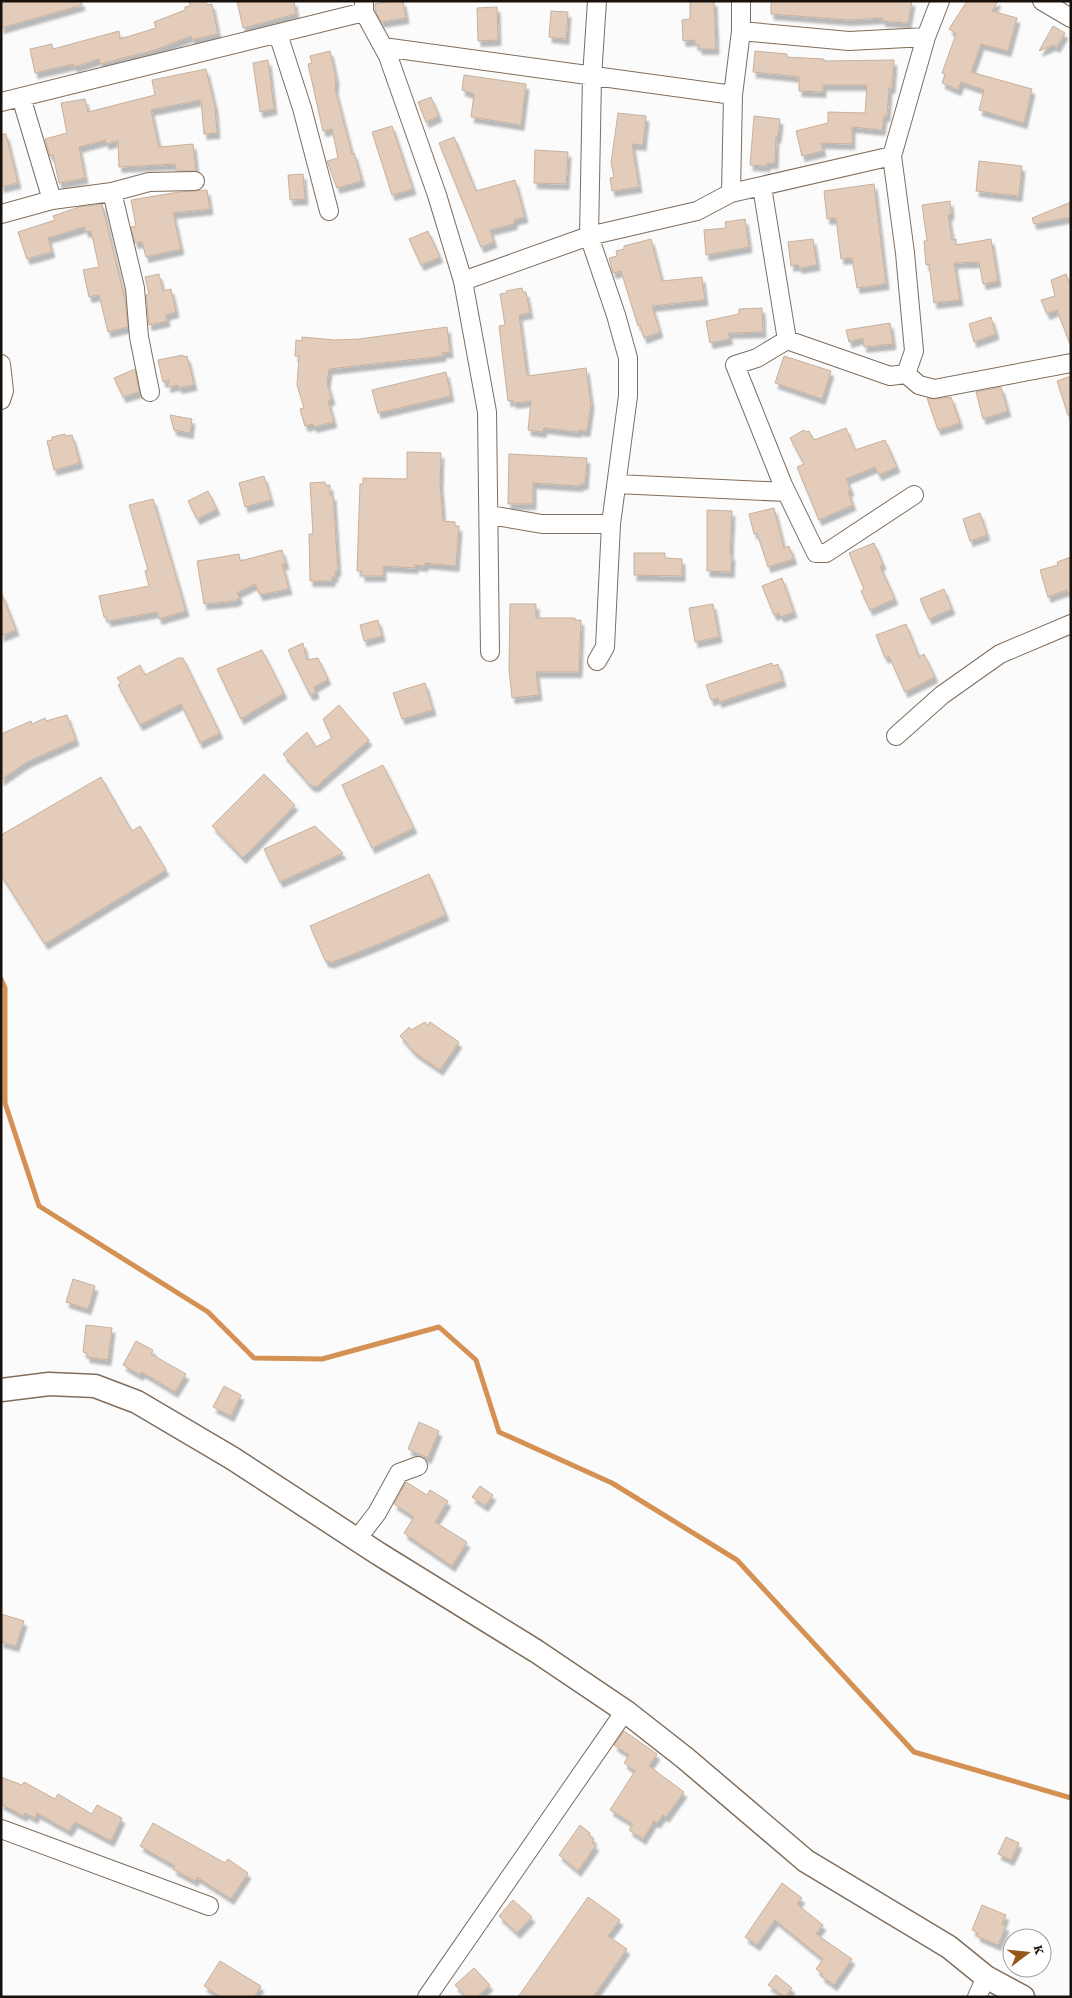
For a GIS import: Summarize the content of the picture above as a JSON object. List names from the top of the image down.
{
  "north": "right"
}
